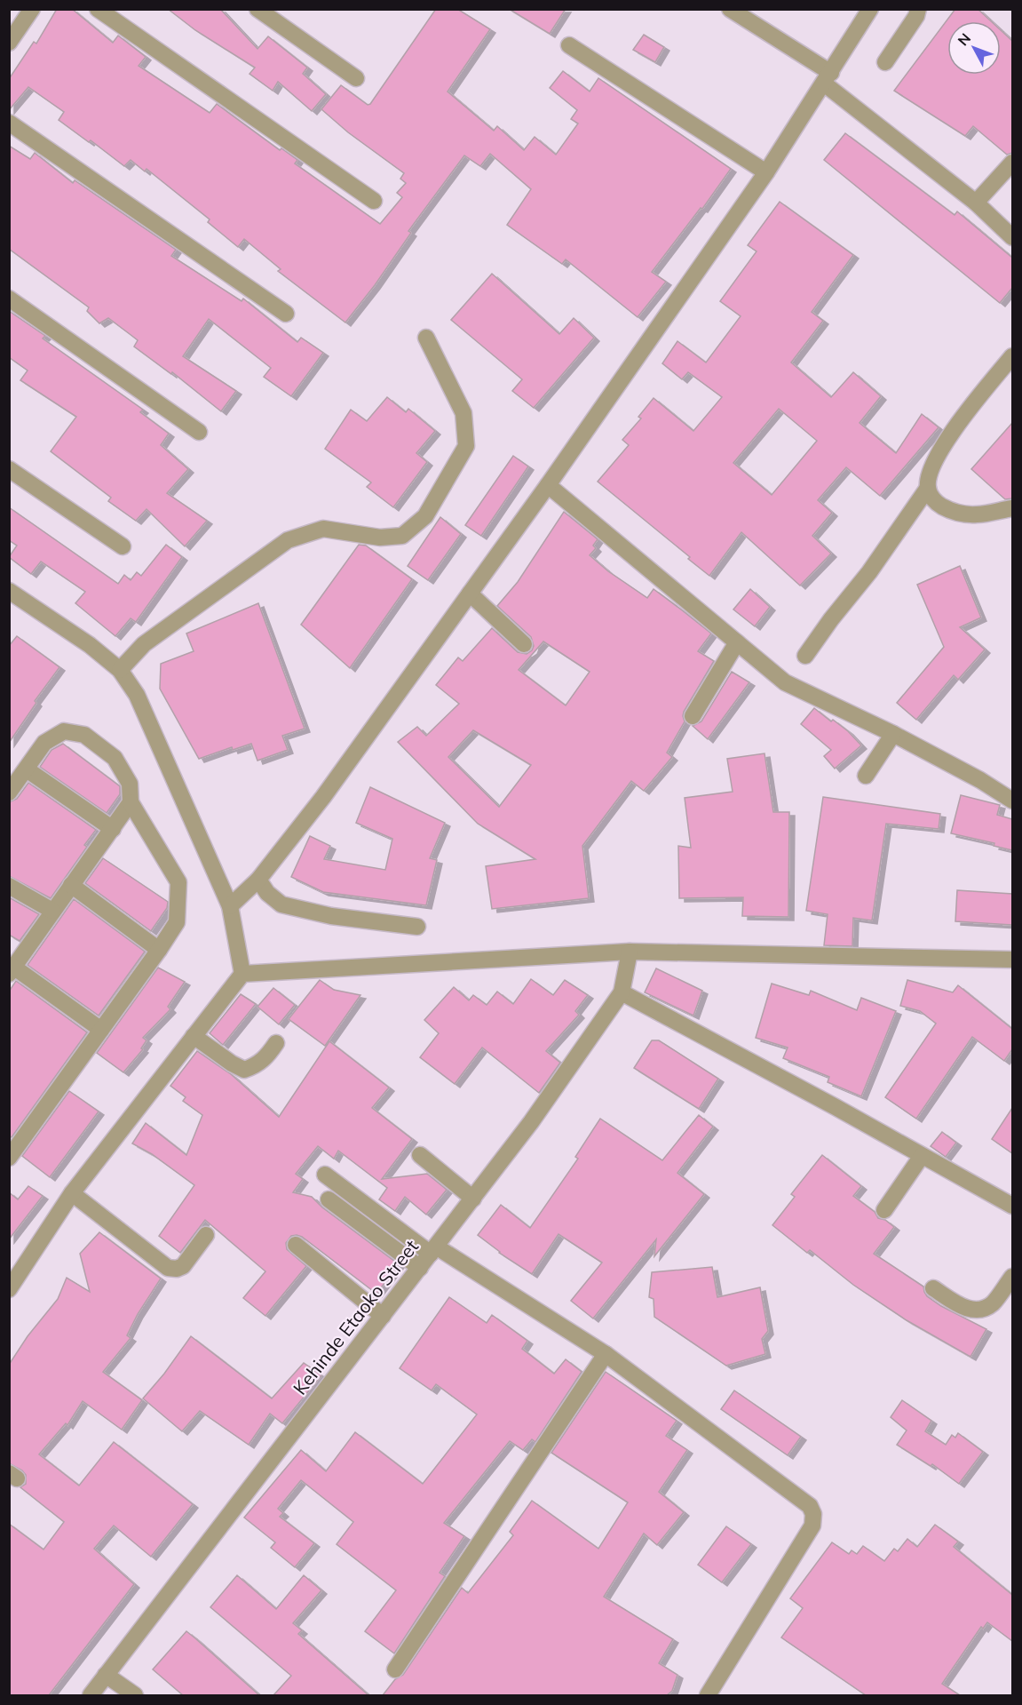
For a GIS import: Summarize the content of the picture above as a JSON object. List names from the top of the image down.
{
  "streets": {
    "street": ["Kehinde Etaoko Street"]
  },
  "north": "top left"
}
